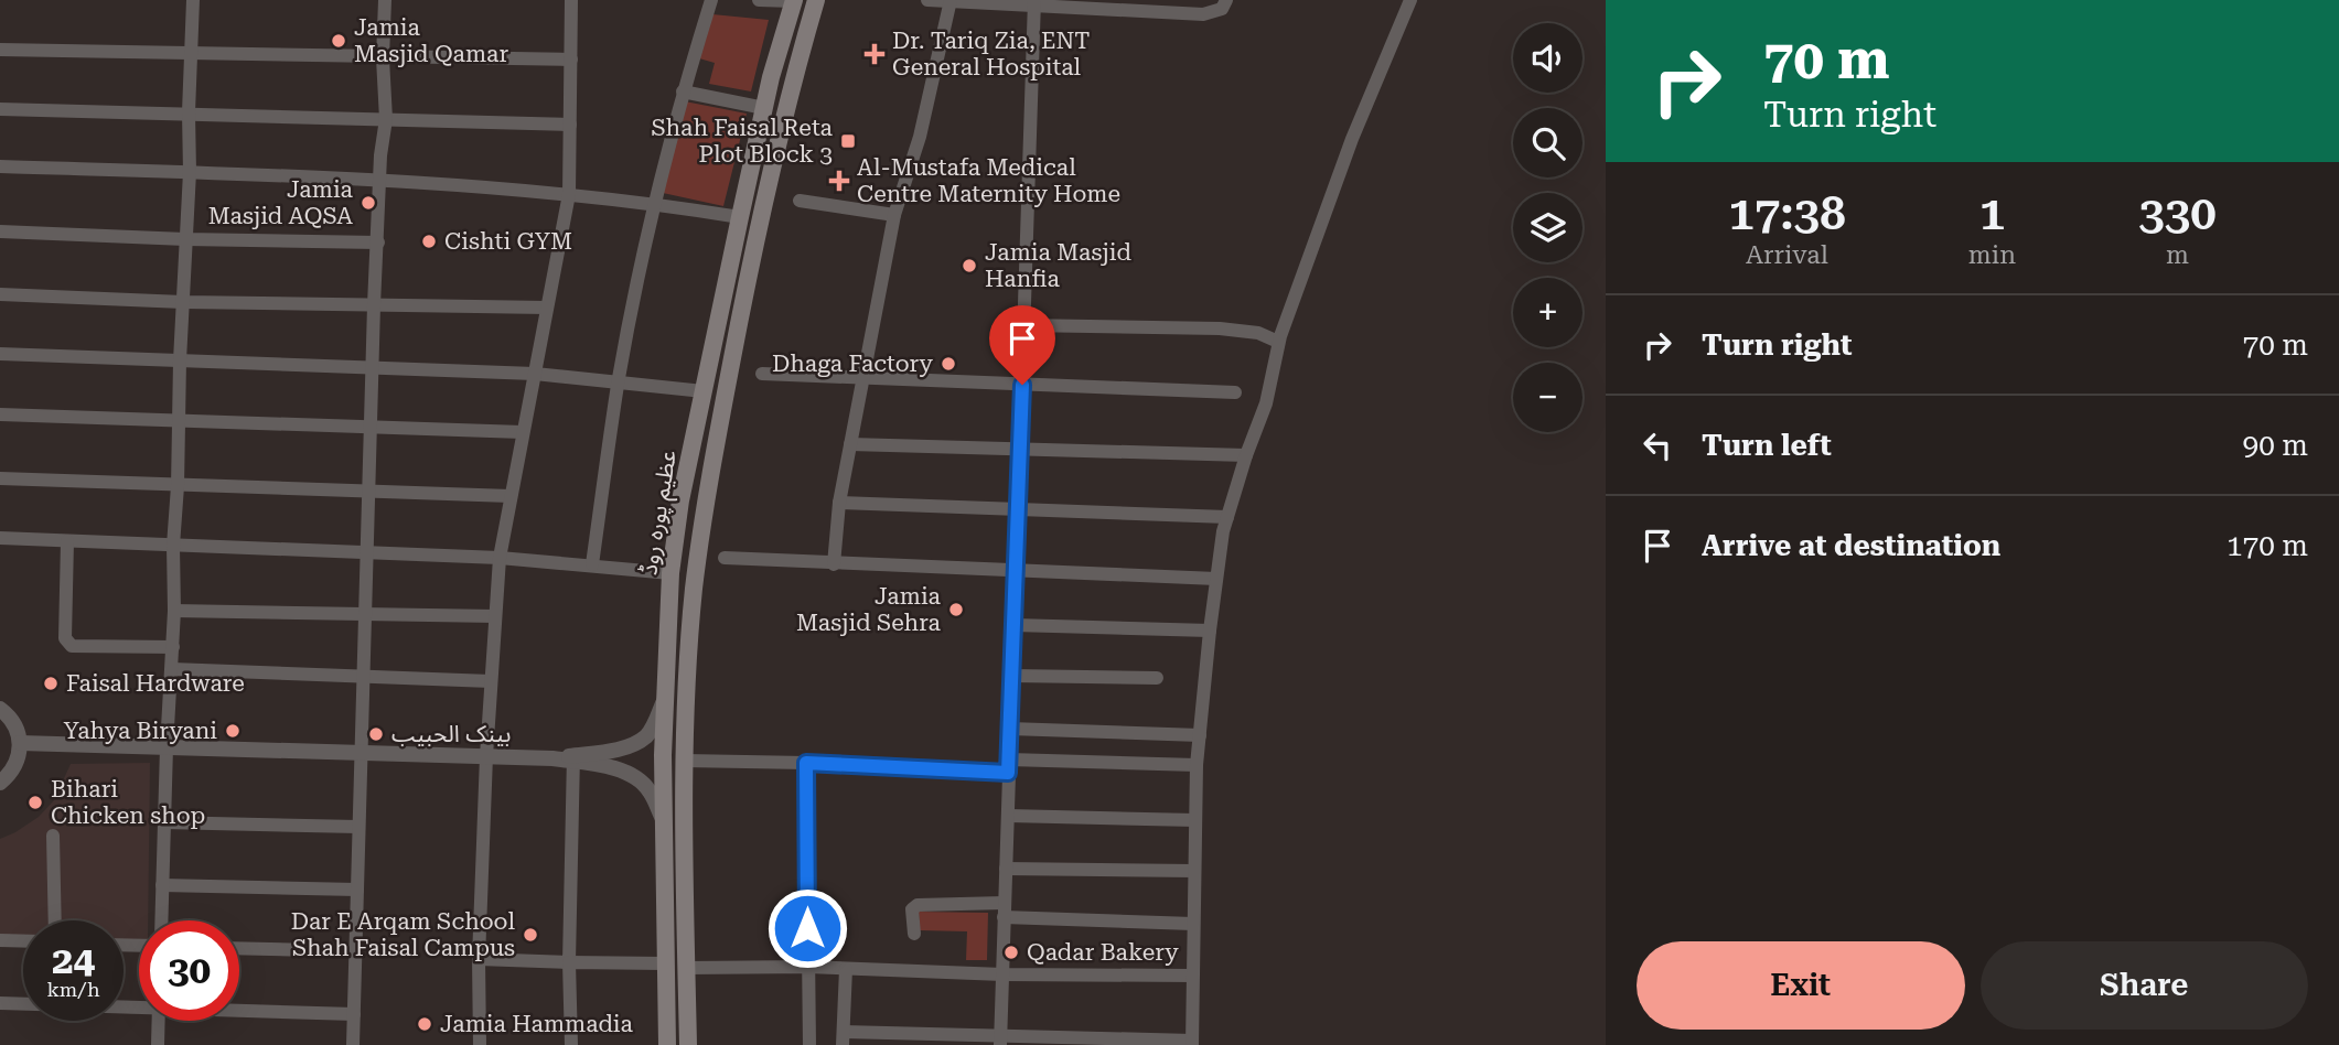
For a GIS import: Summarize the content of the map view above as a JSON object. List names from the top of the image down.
{
  "streets": {
    "main road": ["عظیم پورہ روڈ"]
  },
  "places": {
    "other": [
      "Jamia Masjid Qamar",
      "Jamia Masjid AQSA",
      "Cishti GYM",
      "Jamia Masjid Hanfia",
      "Dhaga Factory",
      "Jamia Masjid Sehra",
      "Faisal Hardware",
      "Yahya Biryani",
      "بينک الحبيب",
      "Bihari Chicken shop",
      "Dar E Arqam School Shah Faisal Campus",
      "Qadar Bakery",
      "Jamia Hammadia"
    ],
    "health": ["Dr. Tariq Zia, ENT General Hospital", "Al-Mustafa Medical Centre Maternity Home"],
    "transit": ["Shah Faisal Reta Plot Block 3"]
  },
  "page": {
    "turn": ["70 m", "Turn right"],
    "map_buttons": ["+", "−"],
    "eta": [
      "17:38",
      "Arrival",
      "1",
      "min",
      "330",
      "m"
    ],
    "list": [
      {
        "name": "Turn right",
        "value": "70 m"
      },
      {
        "name": "Turn left",
        "value": "90 m"
      },
      {
        "name": "Arrive at destination",
        "value": "170 m"
      }
    ],
    "speed": "24 km/h",
    "limit": "30",
    "buttons": ["Exit", "Share"]
  }
}
